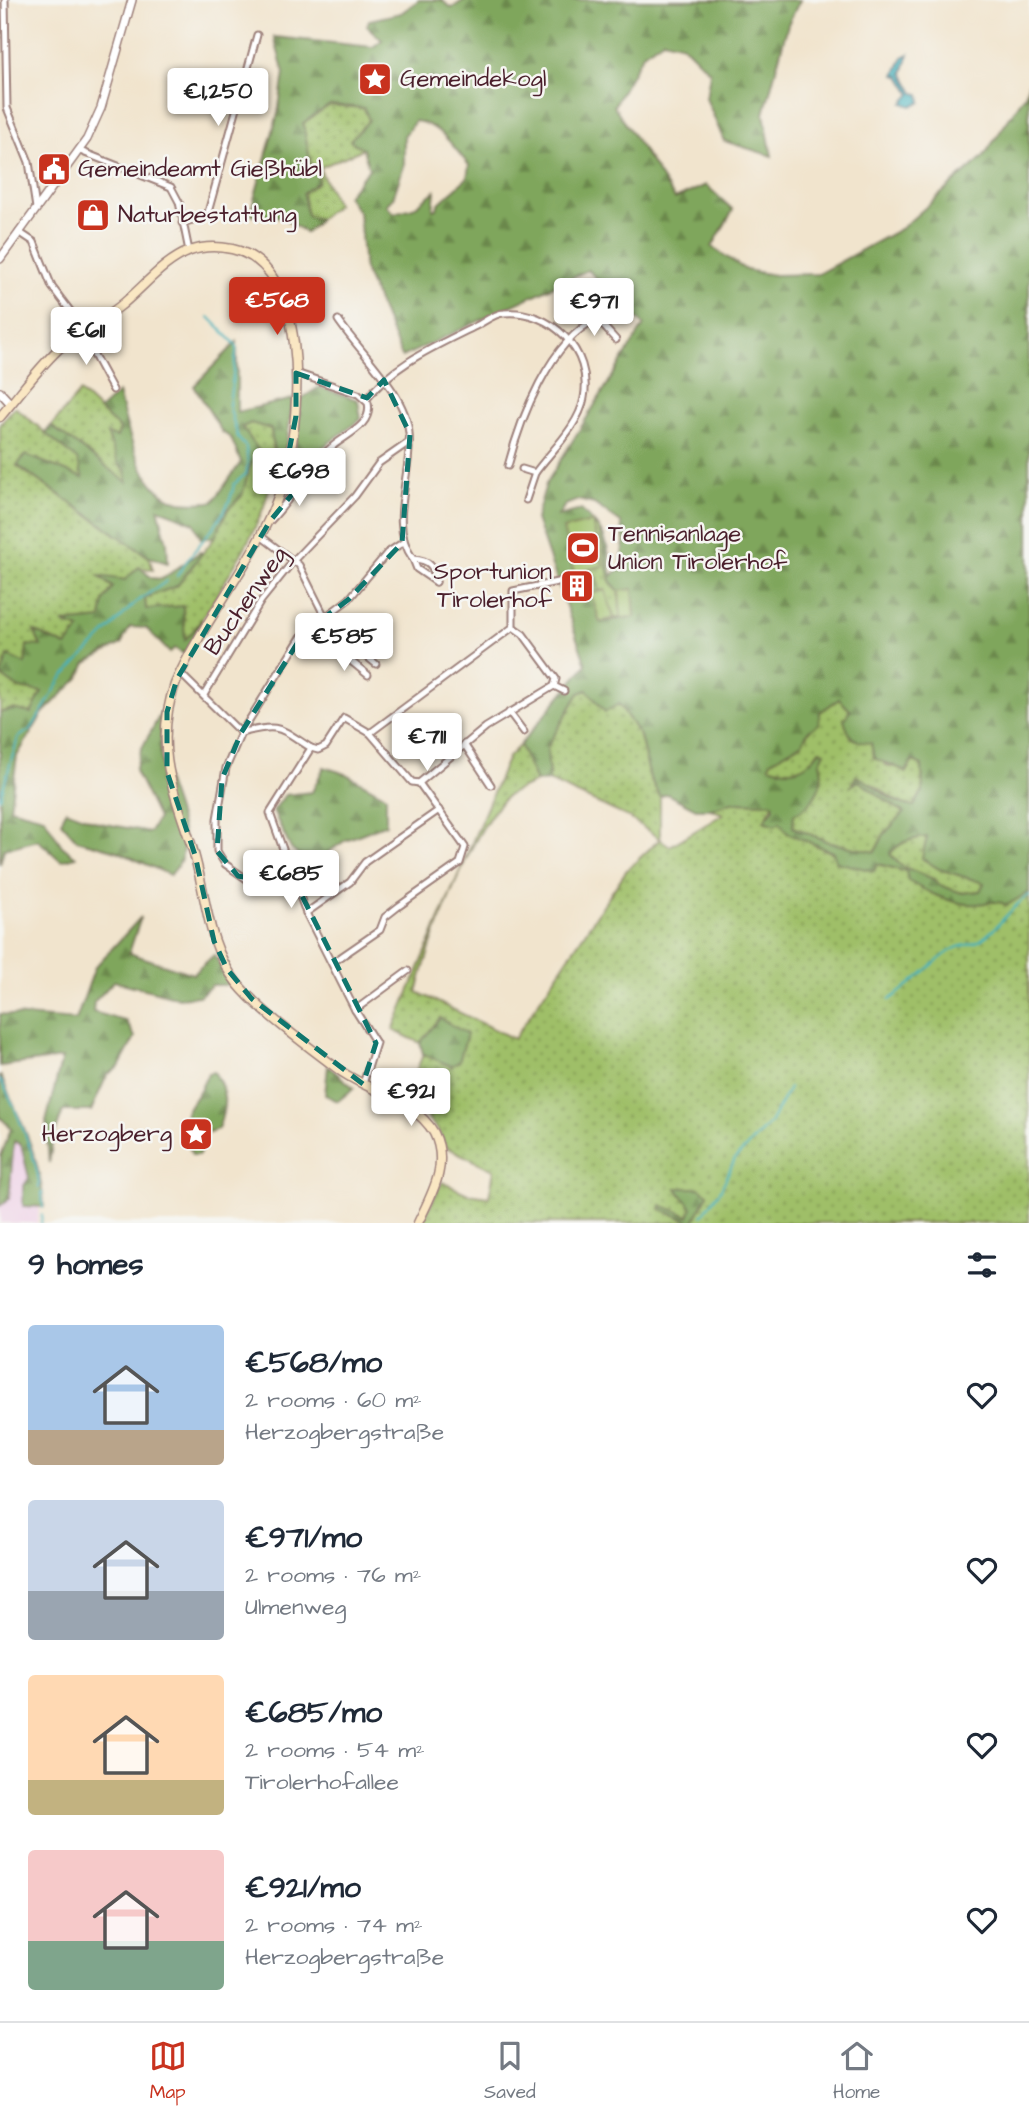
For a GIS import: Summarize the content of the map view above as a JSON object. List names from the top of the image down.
{
  "streets": {
    "street": ["Buchenweg"]
  },
  "places": {
    "place": ["Gemeindekogl", "Herzogberg"],
    "public building": ["Gemeindeamt Gießhübl"],
    "shop": ["Naturbestattung"],
    "sports": ["Tennisanlage Union Tirolerhof"],
    "building": ["Sportunion Tirolerhof"]
  },
  "page": {
    "price": [
      "€1,250",
      "€568",
      "€971",
      "€611",
      "€698",
      "€585",
      "€711",
      "€685",
      "€921"
    ],
    "heading": "9 homes",
    "list": [
      {
        "name": "€568/mo",
        "note": "2 rooms · 60 m² · Herzogbergstraße"
      },
      {
        "name": "€971/mo",
        "note": "2 rooms · 76 m² · Ulmenweg"
      },
      {
        "name": "€685/mo",
        "note": "2 rooms · 54 m² · Tirolerhofallee"
      },
      {
        "name": "€921/mo",
        "note": "2 rooms · 74 m² · Herzogbergstraße"
      }
    ],
    "tabs": ["Map", "Saved", "Home"]
  }
}
